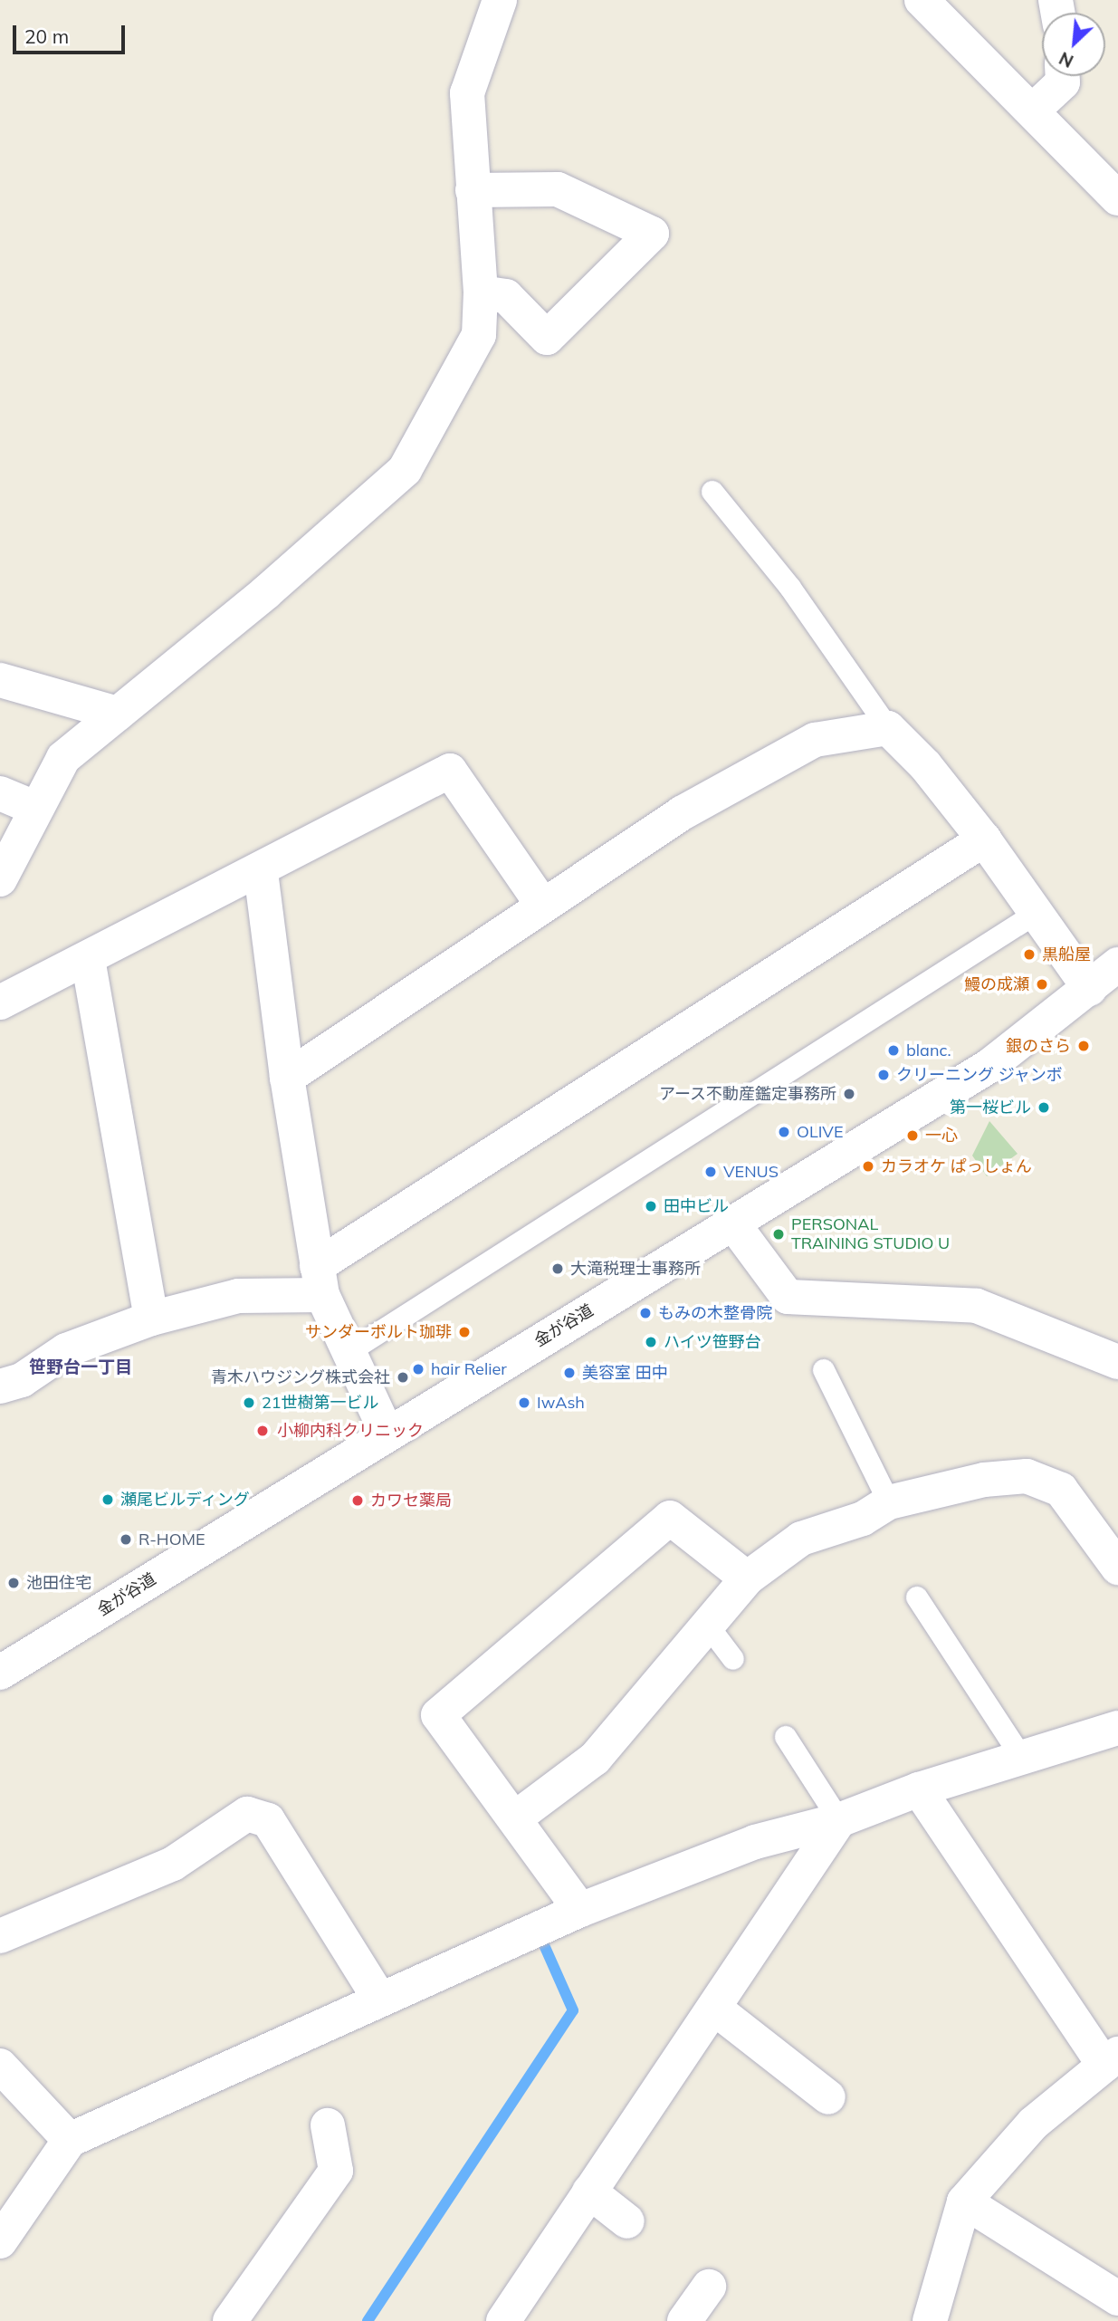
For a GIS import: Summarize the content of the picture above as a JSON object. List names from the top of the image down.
{
  "streets": {
    "street": ["金が谷道"]
  },
  "districts": ["笹野台一丁目"],
  "places": [
    "黒船屋",
    "鰻の成瀬",
    "銀のさら",
    "blanc.",
    "クリーニング ジャンボ",
    "アース不動産鑑定事務所",
    "第一桜ビル",
    "OLIVE",
    "一心",
    "カラオケ ぱっしょん",
    "VENUS",
    "田中ビル",
    "PERSONAL TRAINING STUDIO U",
    "大滝税理士事務所",
    "もみの木整骨院",
    "サンダーボルト珈琲",
    "ハイツ笹野台",
    "hair Relier",
    "美容室 田中",
    "青木ハウジング株式会社",
    "21世樹第一ビル",
    "IwAsh",
    "小柳内科クリニック",
    "瀬尾ビルディング",
    "カワセ薬局",
    "R-HOME",
    "池田住宅"
  ],
  "scale_bar": "20 m",
  "north": "bottom left"
}
